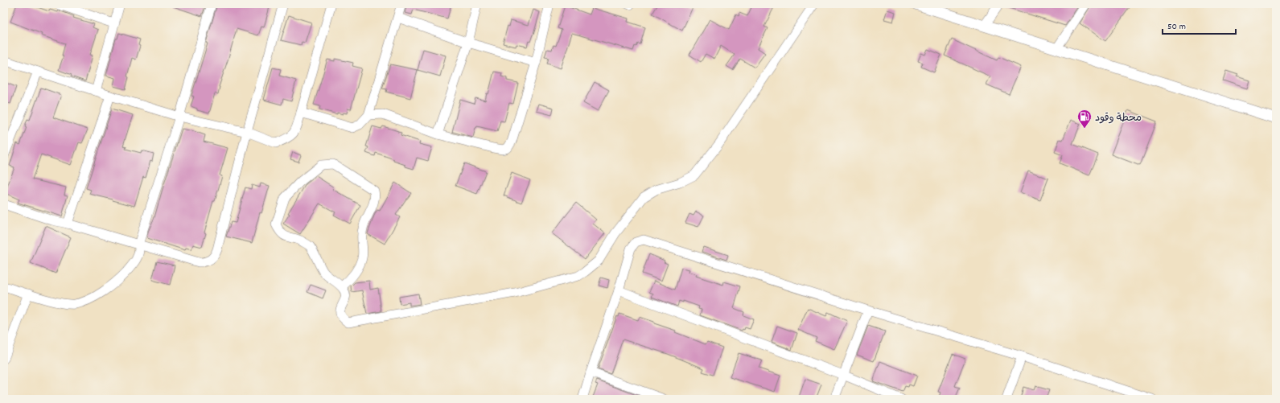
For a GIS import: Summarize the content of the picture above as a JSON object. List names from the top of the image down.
{
  "places": {
    "fuel station": ["محطة وقود"]
  },
  "scale_bar": "50 m"
}
